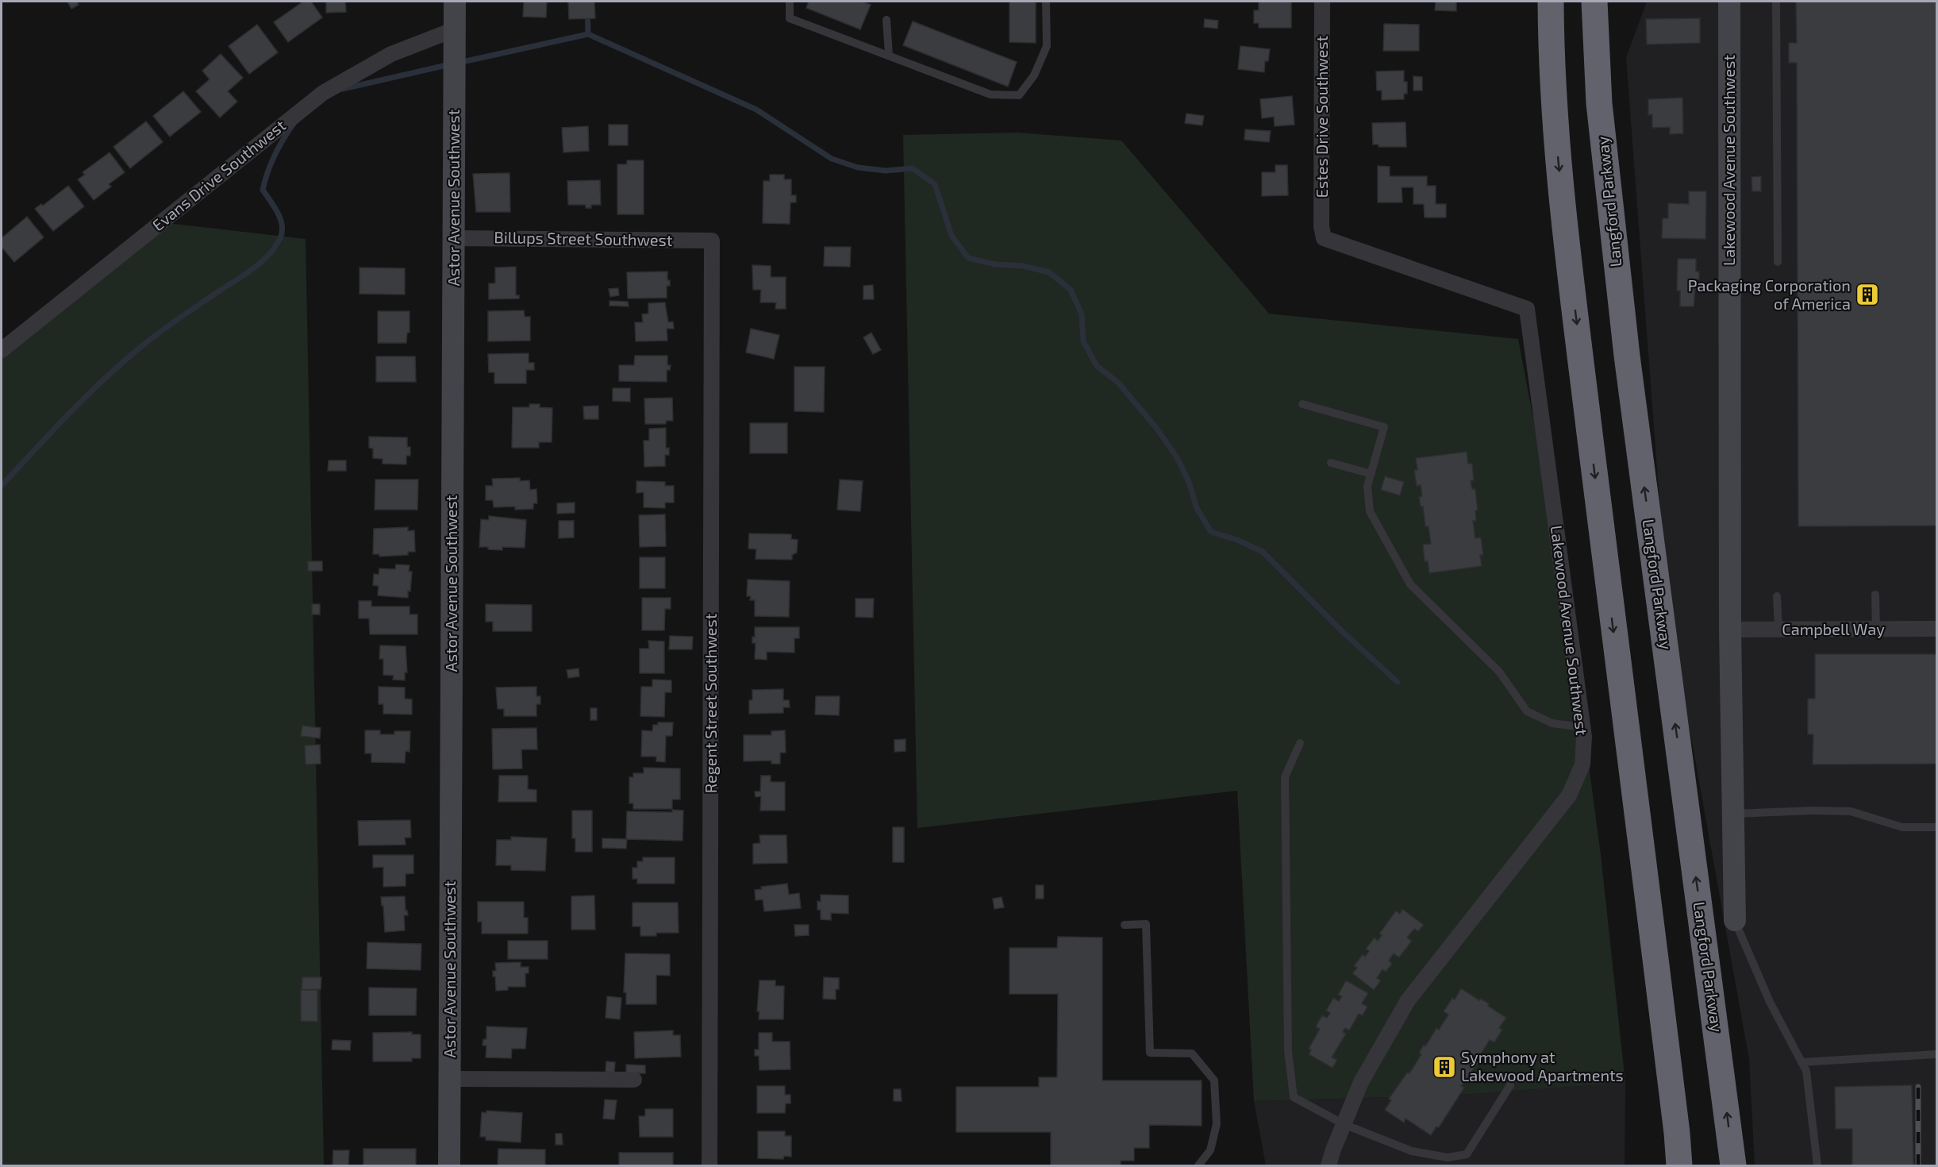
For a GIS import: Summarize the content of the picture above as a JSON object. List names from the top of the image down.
{
  "streets": {
    "highway": ["Langford Parkway"],
    "street": [
      "Estes Drive Southwest",
      "Lakewood Avenue Southwest",
      "Evans Drive Southwest",
      "Astor Avenue Southwest",
      "Billups Street Southwest",
      "Campbell Way",
      "Regent Street Southwest"
    ]
  },
  "crossings": [
    ["Estes Drive Southwest", "Lakewood Avenue Southwest"],
    ["Lakewood Avenue Southwest", "Campbell Way"],
    ["Evans Drive Southwest", "Astor Avenue Southwest"],
    ["Astor Avenue Southwest", "Billups Street Southwest"],
    ["Billups Street Southwest", "Regent Street Southwest"]
  ],
  "places": {
    "building": ["Packaging Corporation of America", "Symphony at Lakewood Apartments"]
  }
}
